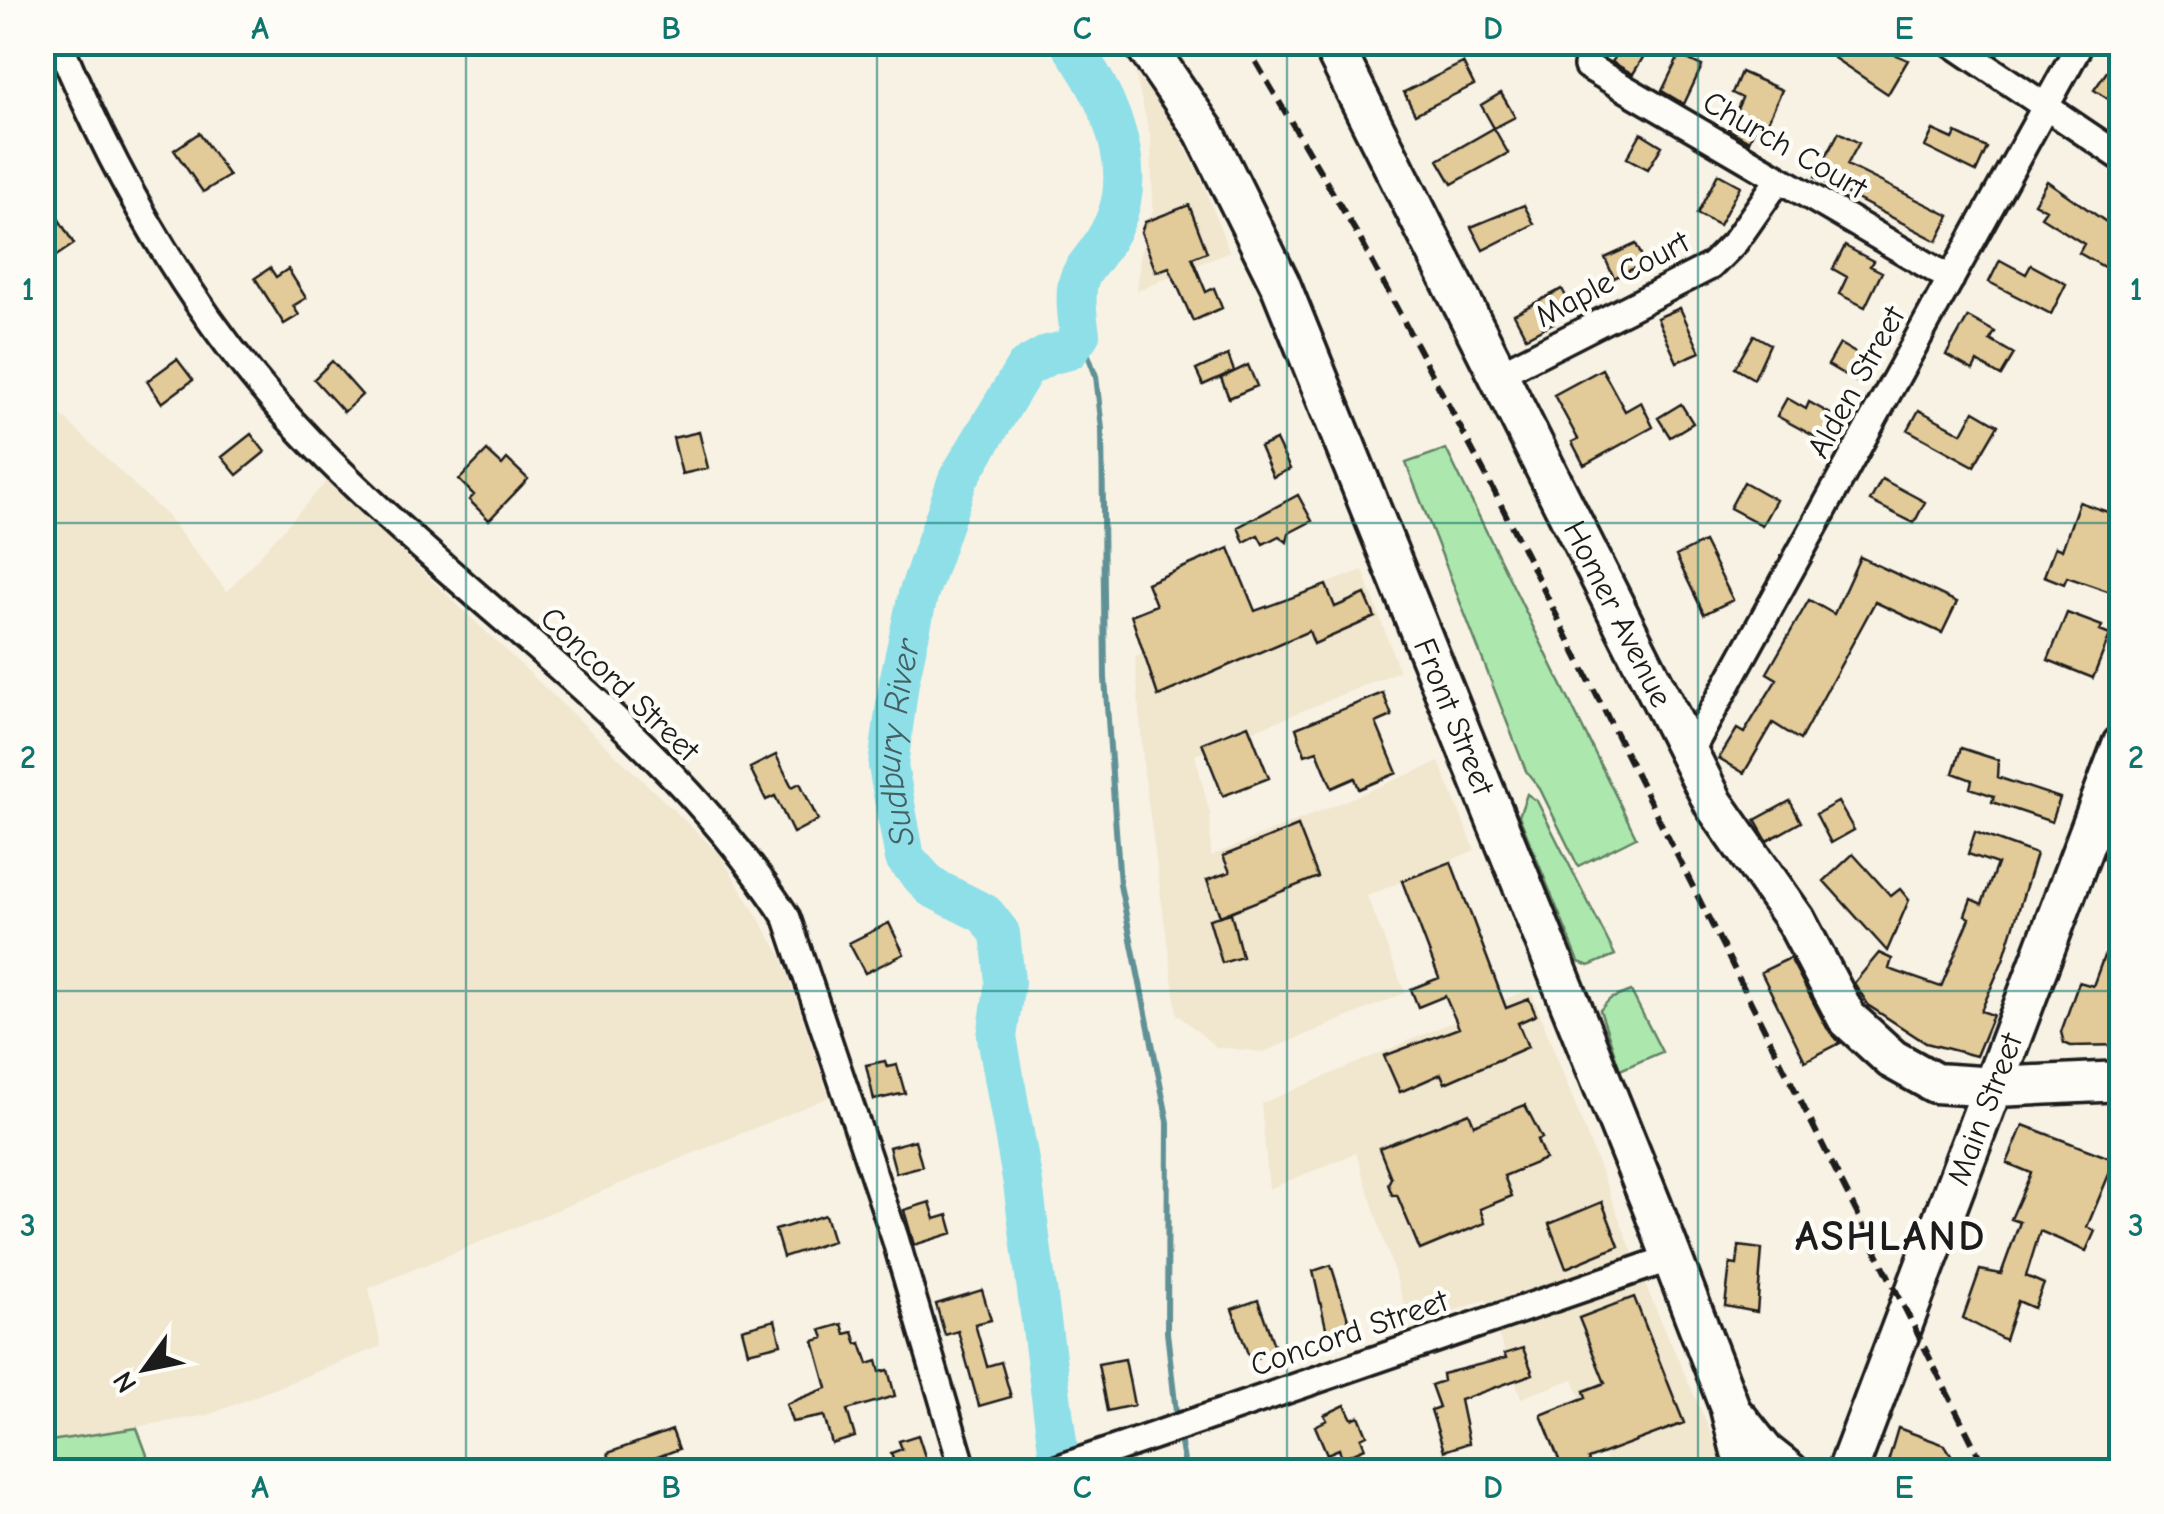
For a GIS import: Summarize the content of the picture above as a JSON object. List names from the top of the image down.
{
  "streets": {
    "street": [
      "Church Court",
      "Maple Court",
      "Alden Street",
      "Homer Avenue",
      "Concord Street",
      "Front Street",
      "Main Street"
    ]
  },
  "crossings": [
    ["Church Court", "Maple Court"],
    ["Church Court", "Alden Street"],
    ["Maple Court", "Homer Avenue"],
    ["Alden Street", "Homer Avenue"],
    ["Homer Avenue", "Main Street"],
    ["Concord Street", "Front Street"]
  ],
  "districts": ["ASHLAND"],
  "water": ["Sudbury River"],
  "north": "bottom left",
  "grid": {
    "columns": [
      "A",
      "B",
      "C",
      "D",
      "E"
    ],
    "rows": ["1", "2", "3"]
  }
}
